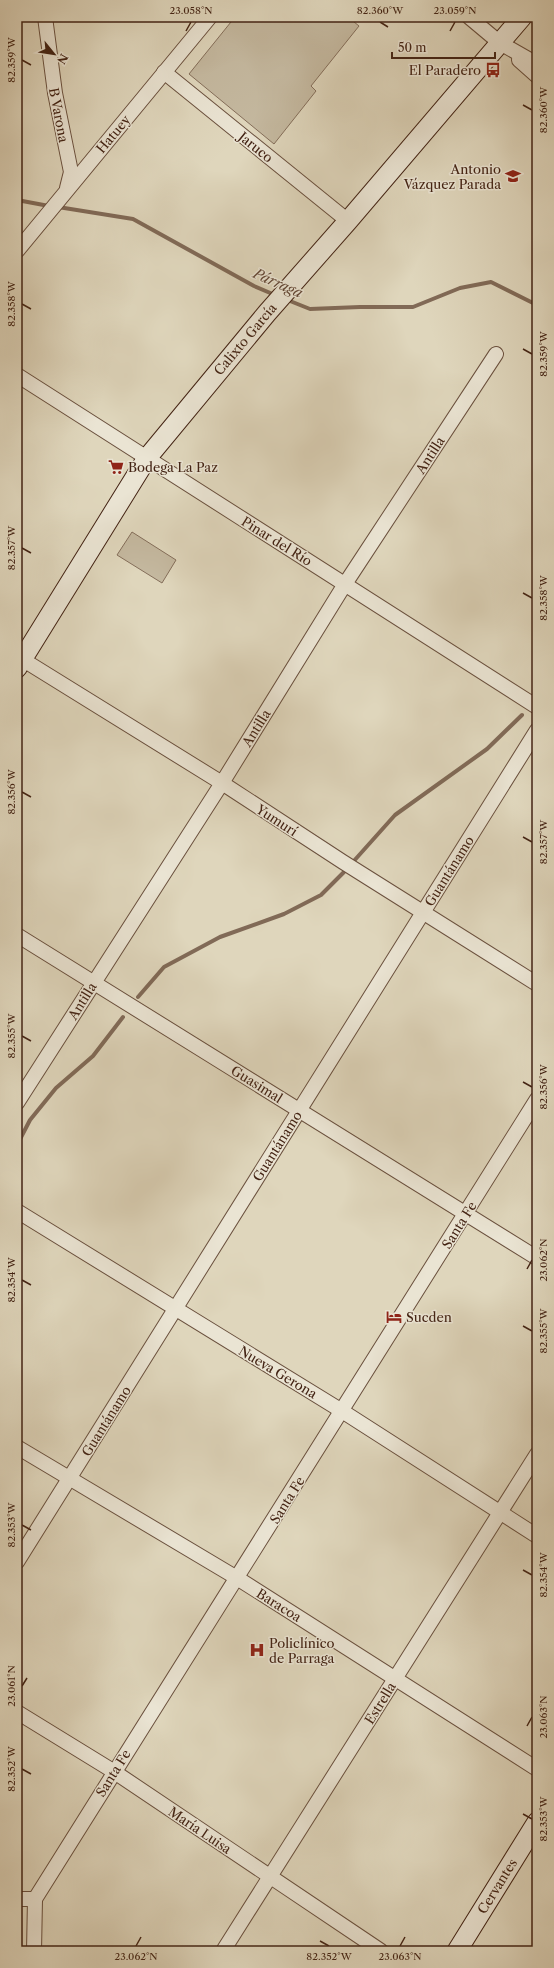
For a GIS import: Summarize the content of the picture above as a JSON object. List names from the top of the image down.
{
  "streets": {
    "main road": ["Calixto García", "Cervantes"],
    "street": [
      "B Varona",
      "Hatuey",
      "Jaruco",
      "Antilla",
      "Pinar del Río",
      "Yumurí",
      "Guantánamo",
      "Guasimal",
      "Santa Fe",
      "Nueva Gerona",
      "Baracoa",
      "Estrella",
      "María Luisa"
    ]
  },
  "crossings": [
    ["B Varona", "Hatuey"],
    ["Hatuey", "Jaruco"],
    ["Jaruco", "Calixto García"],
    ["Calixto García", "Pinar del Río"],
    ["Calixto García", "Yumurí"],
    ["Antilla", "Pinar del Río"],
    ["Antilla", "Yumurí"],
    ["Antilla", "Guasimal"],
    ["Yumurí", "Guantánamo"],
    ["Guantánamo", "Guasimal"],
    ["Guantánamo", "Nueva Gerona"],
    ["Guantánamo", "Baracoa"],
    ["Guasimal", "Santa Fe"],
    ["Santa Fe", "Nueva Gerona"],
    ["Santa Fe", "Baracoa"],
    ["Santa Fe", "María Luisa"],
    ["Nueva Gerona", "Estrella"],
    ["Baracoa", "Estrella"],
    ["Estrella", "María Luisa"]
  ],
  "water": ["Párraga"],
  "places": {
    "bus stop": ["El Paradero"],
    "school or university": ["Antonio Vázquez Parada"],
    "supermarket": ["Bodega La Paz"],
    "hotel": ["Sucden"],
    "hospital": ["Policlínico de Parraga"]
  },
  "scale_bar": "50 m",
  "north": "bottom right",
  "coordinates": [
    "23.058°N",
    "82.360°W",
    "23.059°N",
    "82.359°W",
    "82.358°W",
    "82.357°W",
    "82.356°W",
    "82.355°W",
    "23.062°N",
    "82.354°W",
    "82.353°W",
    "23.061°N",
    "23.063°N",
    "82.352°W"
  ]
}
